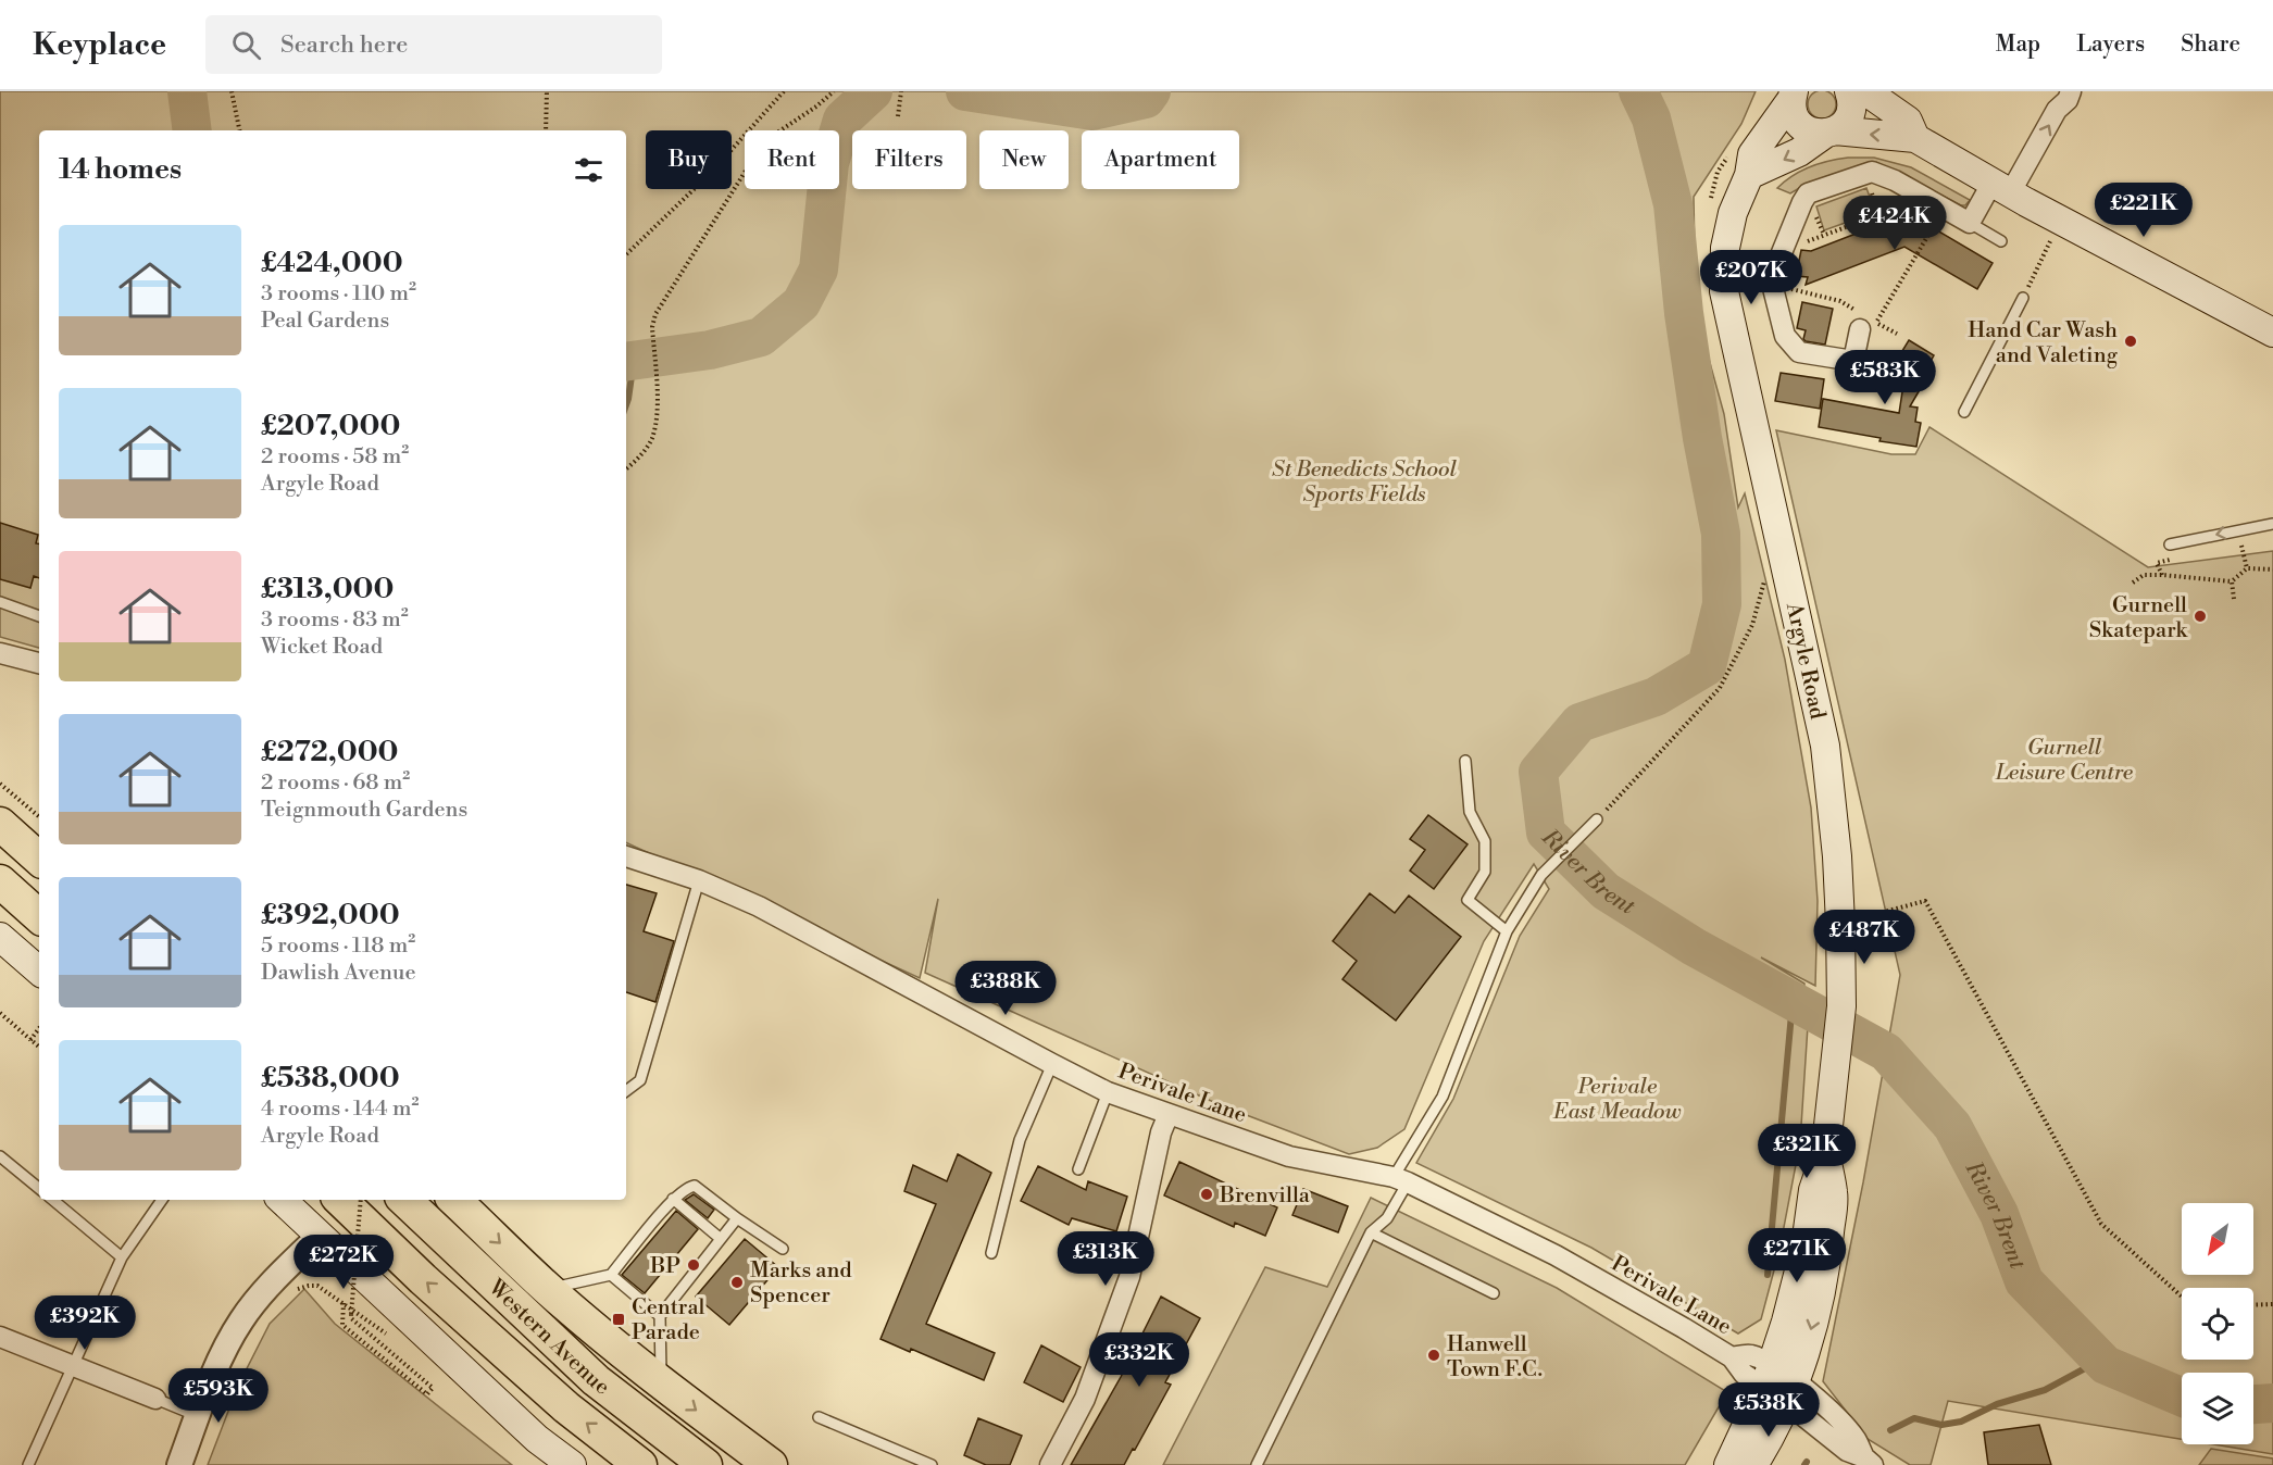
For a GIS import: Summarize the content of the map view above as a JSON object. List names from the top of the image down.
{
  "streets": {
    "highway": ["Western Avenue"],
    "main road": ["Argyle Road"],
    "street": ["Perivale Lane"]
  },
  "crossings": [
    ["Argyle Road", "Perivale Lane"]
  ],
  "water": ["River Brent"],
  "parks": ["St Benedicts School Sports Fields", "Gurnell Leisure Centre", "Perivale East Meadow"],
  "places": {
    "other": [
      "Hand Car Wash and Valeting",
      "Gurnell Skatepark",
      "Brenvilla",
      "BP",
      "Marks and Spencer",
      "Hanwell Town F.C."
    ],
    "transit": ["Central Parade"]
  },
  "north": "bottom left",
  "page": {
    "header": "Keyplace",
    "search": "Search here",
    "nav": ["Map", "Layers", "Share"],
    "chip": [
      "Buy",
      "Rent",
      "Filters",
      "New",
      "Apartment"
    ],
    "heading": "14 homes",
    "price": [
      "£221K",
      "£424K",
      "£207K",
      "£583K",
      "£487K",
      "£388K",
      "£321K",
      "£271K",
      "£313K",
      "£272K",
      "£392K",
      "£332K",
      "£593K",
      "£538K"
    ],
    "list": [
      {
        "name": "£424,000",
        "note": "3 rooms · 110 m² · Peal Gardens"
      },
      {
        "name": "£207,000",
        "note": "2 rooms · 58 m² · Argyle Road"
      },
      {
        "name": "£313,000",
        "note": "3 rooms · 83 m² · Wicket Road"
      },
      {
        "name": "£272,000",
        "note": "2 rooms · 68 m² · Teignmouth Gardens"
      },
      {
        "name": "£392,000",
        "note": "5 rooms · 118 m² · Dawlish Avenue"
      },
      {
        "name": "£538,000",
        "note": "4 rooms · 144 m² · Argyle Road"
      }
    ]
  }
}
